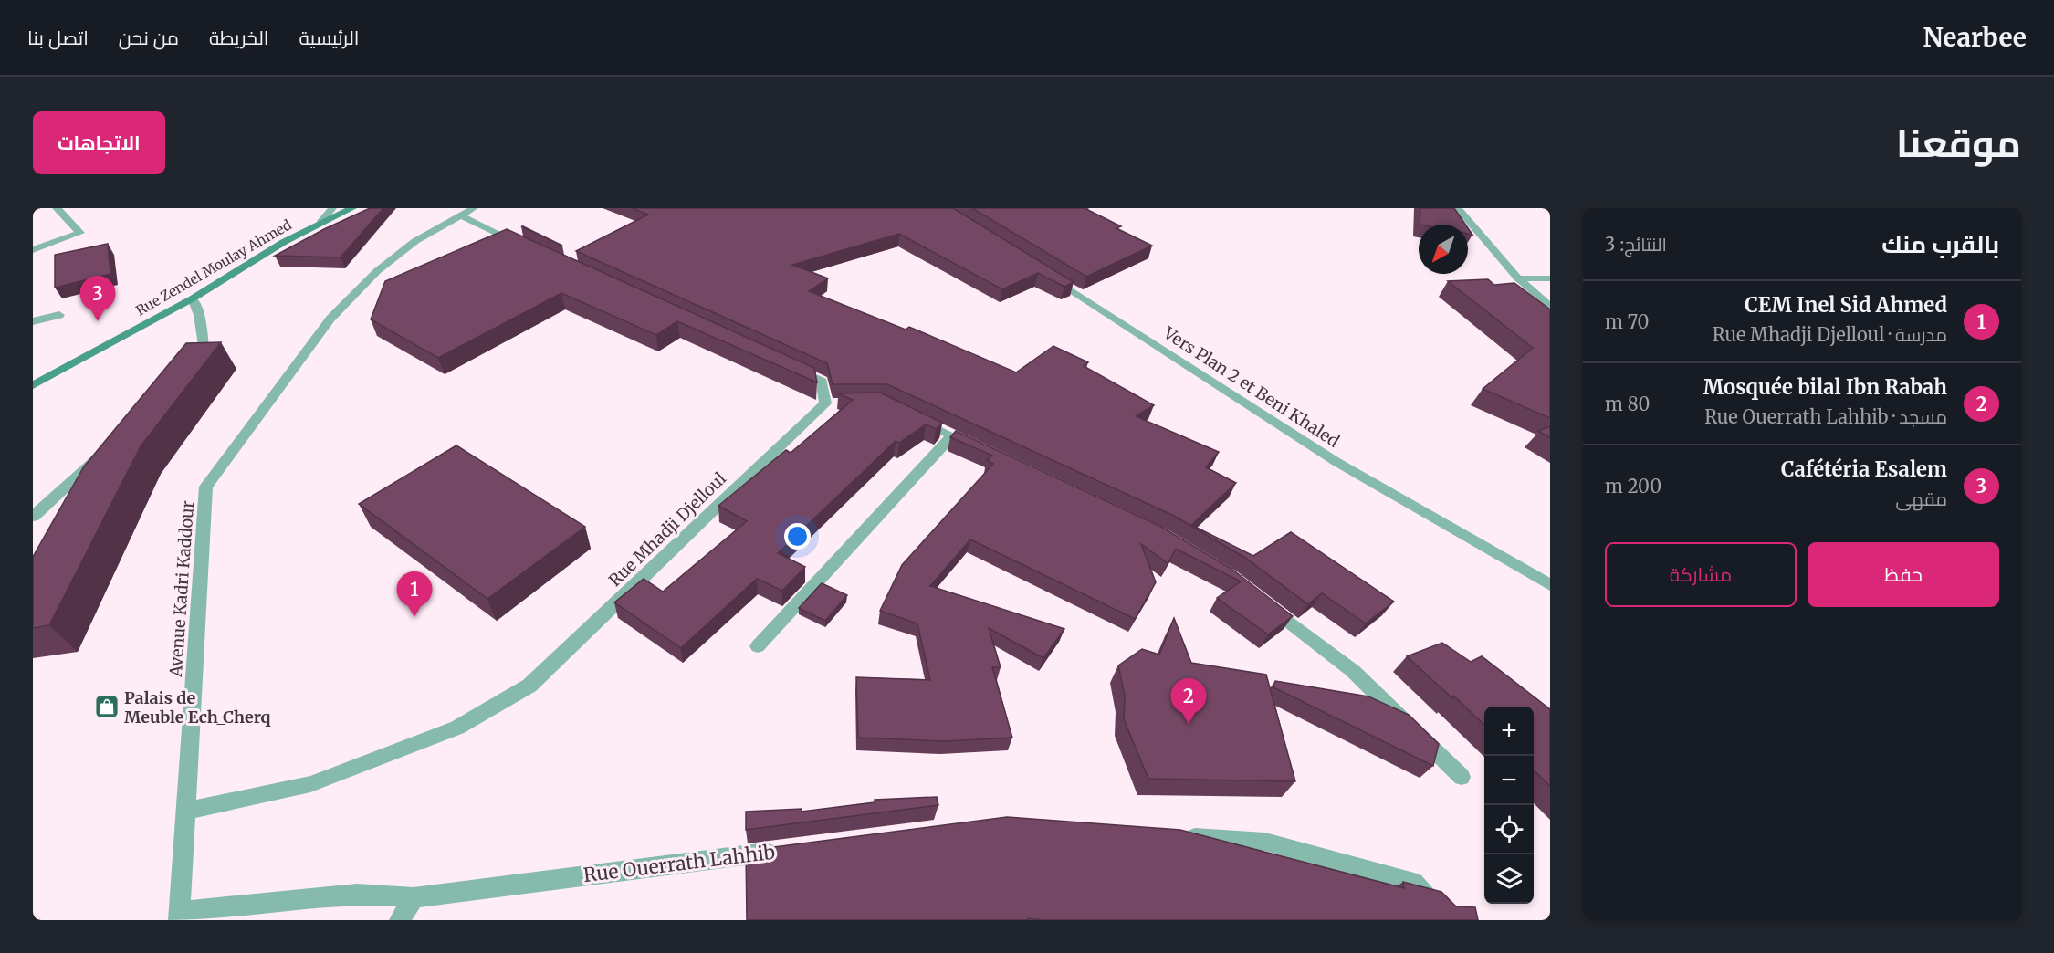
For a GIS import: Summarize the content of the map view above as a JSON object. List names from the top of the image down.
{
  "streets": {
    "main road": ["Rue Zendel Moulay Ahmed"],
    "street": [
      "Vers Plan 2 et Beni Khaled",
      "Rue Mhadji Djelloul",
      "Avenue Kadri Kaddour",
      "Rue Ouerrath Lahhib"
    ]
  },
  "crossings": [
    ["Rue Mhadji Djelloul", "Avenue Kadri Kaddour"],
    ["Avenue Kadri Kaddour", "Rue Ouerrath Lahhib"]
  ],
  "places": {
    "shop": ["Palais de Meuble Ech_Cherq"]
  },
  "north": "bottom left",
  "page": {
    "header": "Nearbee",
    "nav": [
      "الرئيسية",
      "الخريطة",
      "من نحن",
      "اتصل بنا"
    ],
    "title": "موقعنا",
    "buttons": [
      "الاتجاهات",
      ["حفظ", "مشاركة"]
    ],
    "heading": ["بالقرب منك", "النتائج: 3"],
    "pins": ["3", "1", "2"],
    "list": [
      {
        "mark": "1",
        "name": "CEM Inel Sid Ahmed",
        "note": "مدرسة · Rue Mhadji Djelloul",
        "value": "70 m"
      },
      {
        "mark": "2",
        "name": "Mosquée bilal Ibn Rabah",
        "note": "مسجد · Rue Ouerrath Lahhib",
        "value": "80 m"
      },
      {
        "mark": "3",
        "name": "Cafétéria Esalem",
        "note": "مقهى",
        "value": "200 m"
      }
    ],
    "map_buttons": ["+", "−"]
  }
}
